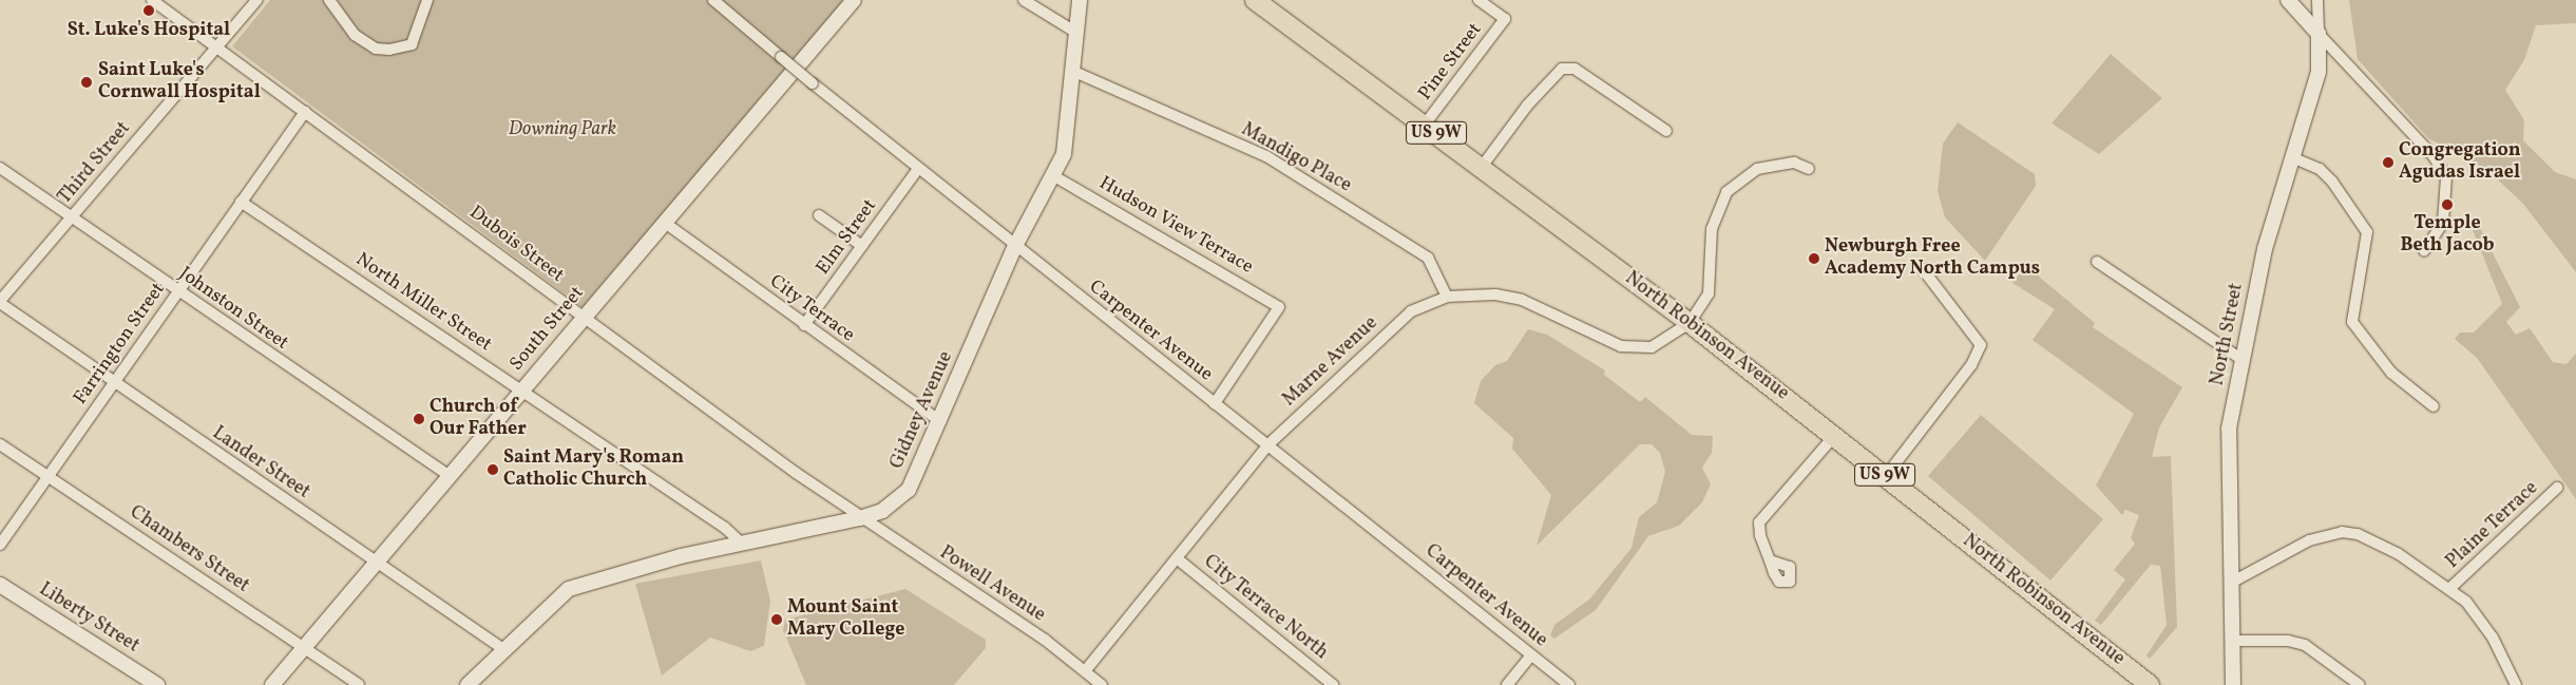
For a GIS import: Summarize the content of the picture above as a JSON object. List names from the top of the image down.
{
  "streets": {
    "highway": ["US 9W", "North Robinson Avenue"],
    "street": [
      "Pine Street",
      "Mandigo Place",
      "Third Street",
      "Hudson View Terrace",
      "Elm Street",
      "Dubois Street",
      "North Miller Street",
      "Johnston Street",
      "City Terrace",
      "South Street",
      "Carpenter Avenue",
      "North Street",
      "Farrington Street",
      "Marne Avenue",
      "Gidney Avenue",
      "Lander Street",
      "Plaine Terrace",
      "Chambers Street",
      "Powell Avenue",
      "City Terrace North",
      "Liberty Street"
    ]
  },
  "crossings": [
    ["Pine Street", "North Robinson Avenue"],
    ["Mandigo Place", "Marne Avenue"],
    ["Mandigo Place", "Gidney Avenue"],
    ["Third Street", "Dubois Street"],
    ["Third Street", "Johnston Street"],
    ["Third Street", "Lander Street"],
    ["Hudson View Terrace", "Carpenter Avenue"],
    ["Hudson View Terrace", "Gidney Avenue"],
    ["Elm Street", "City Terrace"],
    ["Elm Street", "Carpenter Avenue"],
    ["Dubois Street", "South Street"],
    ["Dubois Street", "Farrington Street"],
    ["Dubois Street", "Gidney Avenue"],
    ["Dubois Street", "Powell Avenue"],
    ["North Miller Street", "South Street"],
    ["North Miller Street", "Farrington Street"],
    ["North Miller Street", "Gidney Avenue"],
    ["Johnston Street", "South Street"],
    ["Johnston Street", "Farrington Street"],
    ["City Terrace", "South Street"],
    ["City Terrace", "Gidney Avenue"],
    ["South Street", "Lander Street"],
    ["South Street", "Chambers Street"],
    ["Carpenter Avenue", "Marne Avenue"],
    ["Carpenter Avenue", "Gidney Avenue"],
    ["North Robinson Avenue", "Marne Avenue"],
    ["Farrington Street", "Lander Street"],
    ["Farrington Street", "Chambers Street"],
    ["Marne Avenue", "Powell Avenue"],
    ["Marne Avenue", "City Terrace North"],
    ["Gidney Avenue", "Lander Street"],
    ["Gidney Avenue", "Powell Avenue"]
  ],
  "parks": ["Downing Park"],
  "places": [
    "St. Luke's Hospital",
    "Saint Luke's Cornwall Hospital",
    "Congregation Agudas Israel",
    "Temple Beth Jacob",
    "Newburgh Free Academy North Campus",
    "Church of Our Father",
    "Saint Mary's Roman Catholic Church",
    "Mount Saint Mary College"
  ]
}
